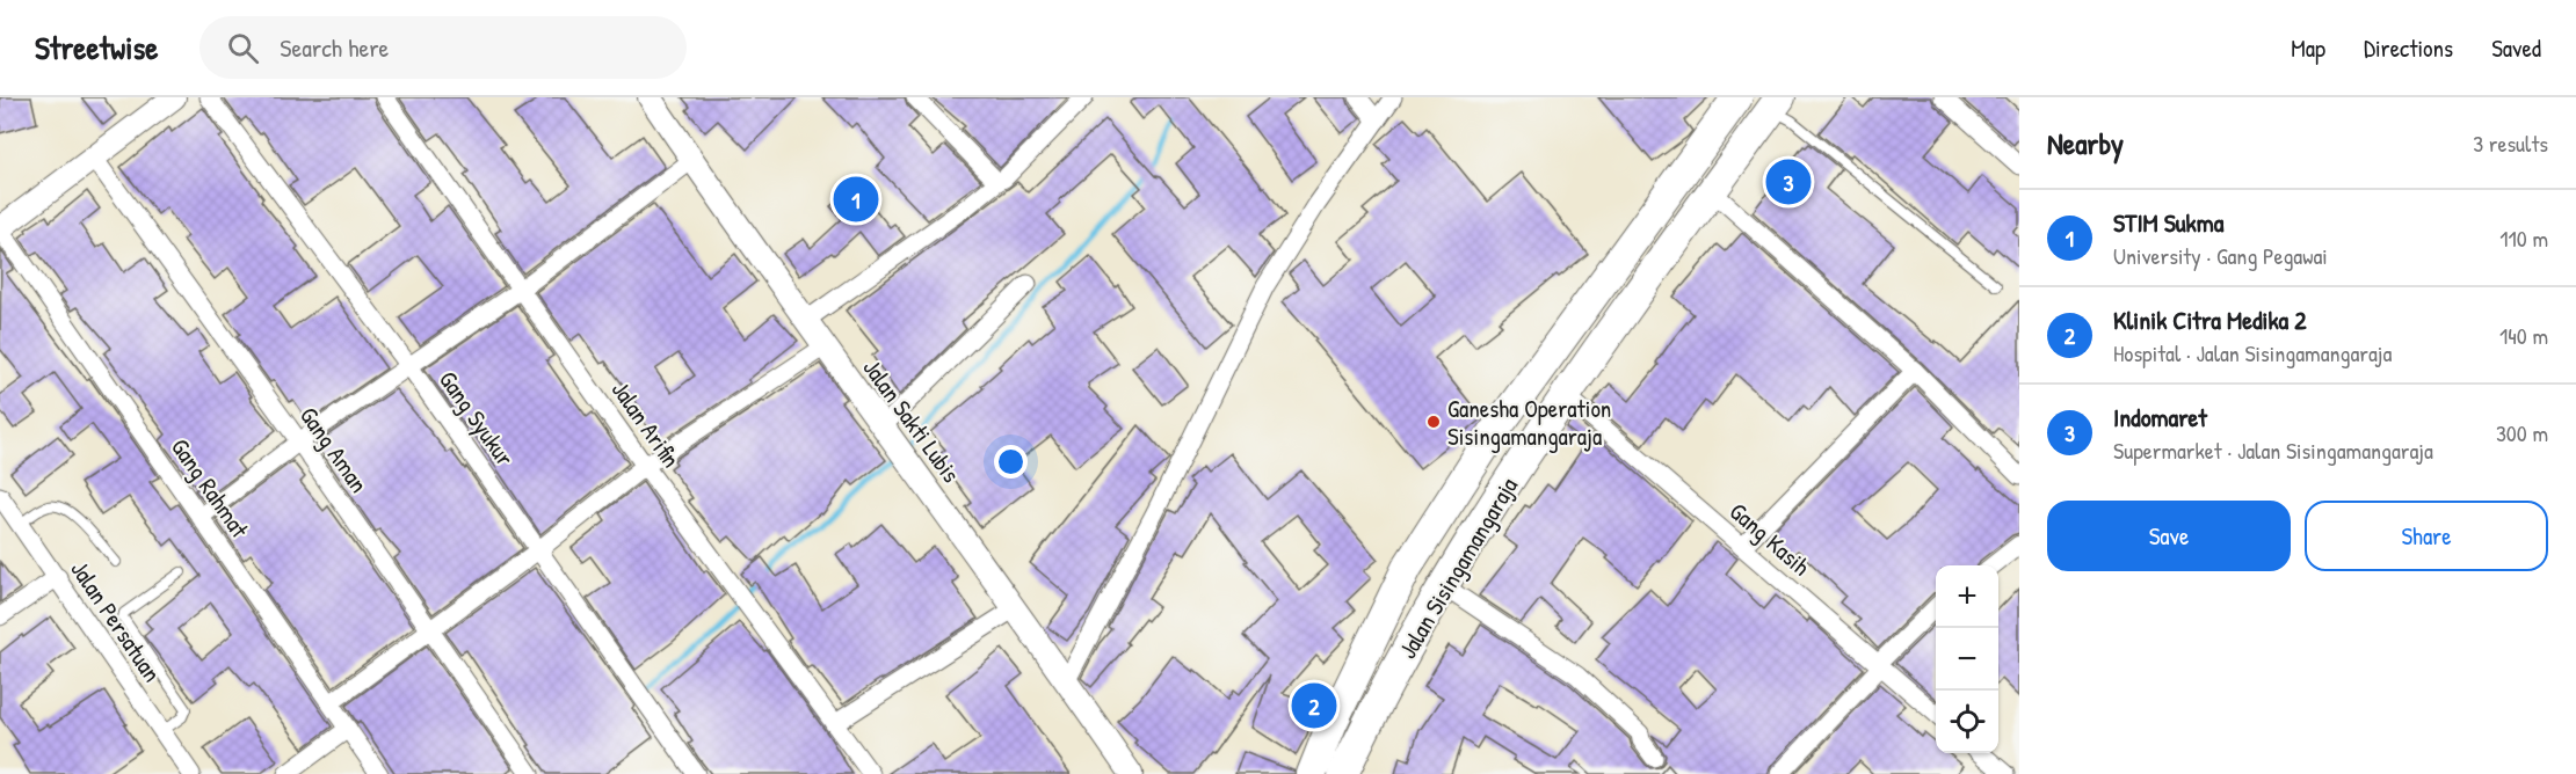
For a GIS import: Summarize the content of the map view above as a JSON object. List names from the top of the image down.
{
  "streets": {
    "main road": ["Jalan Sisingamangaraja"],
    "street": [
      "Gang Syukur",
      "Jalan Sakti Lubis",
      "Jalan Arifin",
      "Gang Aman",
      "Gang Rahmat",
      "Gang Kasih",
      "Jalan Persatuan"
    ]
  },
  "crossings": [
    ["Gang Kasih", "Jalan Sisingamangaraja"]
  ],
  "places": ["Ganesha Operation Sisingamangaraja"],
  "page": {
    "header": "Streetwise",
    "search": "Search here",
    "nav": ["Map", "Directions", "Saved"],
    "heading": ["Nearby", "3 results"],
    "pins": ["3", "1", "2"],
    "list": [
      {
        "mark": "1",
        "name": "STIM Sukma",
        "note": "University · Gang Pegawai",
        "value": "110 m"
      },
      {
        "mark": "2",
        "name": "Klinik Citra Medika 2",
        "note": "Hospital · Jalan Sisingamangaraja",
        "value": "140 m"
      },
      {
        "mark": "3",
        "name": "Indomaret",
        "note": "Supermarket · Jalan Sisingamangaraja",
        "value": "300 m"
      }
    ],
    "buttons": ["Save", "Share"],
    "map_buttons": ["+", "−"]
  }
}
